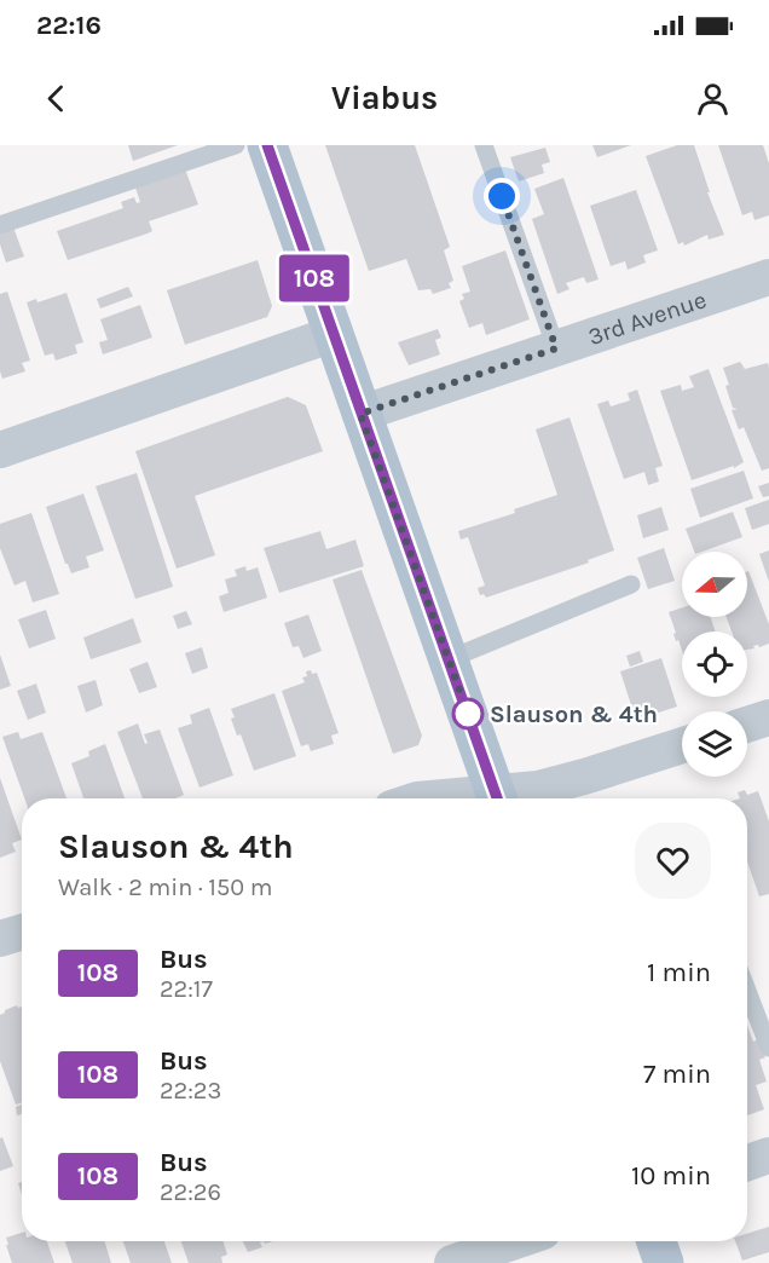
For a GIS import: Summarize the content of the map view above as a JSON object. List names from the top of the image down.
{
  "streets": {
    "street": ["3rd Avenue"]
  },
  "places": ["Slauson & 4th"],
  "lines": ["bus line 108"],
  "north": "left",
  "page": {
    "status": "22:16",
    "header": "Viabus",
    "on_map": "108",
    "heading": ["Slauson & 4th", "Walk · 2 min · 150 m"],
    "list": [
      {
        "mark": "108",
        "name": "Bus",
        "note": "22:17",
        "value": "1 min"
      },
      {
        "mark": "108",
        "name": "Bus",
        "note": "22:23",
        "value": "7 min"
      },
      {
        "mark": "108",
        "name": "Bus",
        "note": "22:26",
        "value": "10 min"
      }
    ]
  }
}
